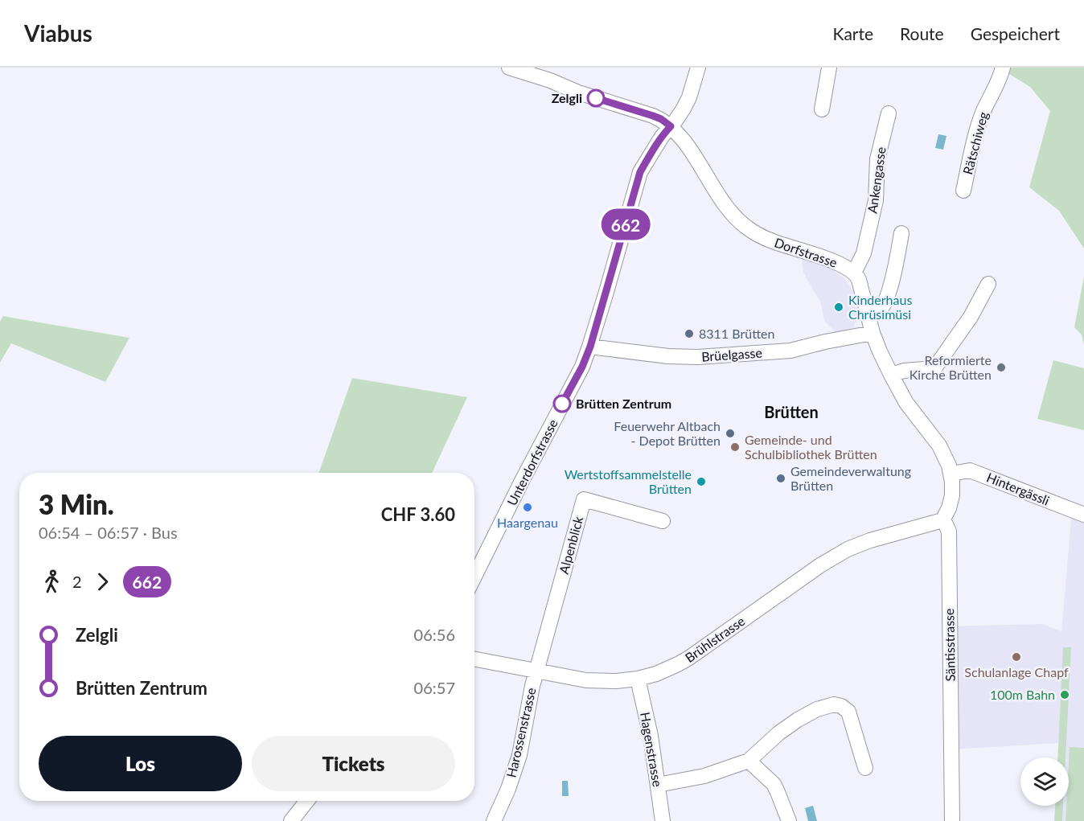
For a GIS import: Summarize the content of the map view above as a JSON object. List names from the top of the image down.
{
  "streets": {
    "street": [
      "Rätschiweg",
      "Ankengasse",
      "Dorfstrasse",
      "Brüelgasse",
      "Unterdorfstrasse",
      "Hintergässli",
      "Alpenblick",
      "Brühlstrasse",
      "Säntisstrasse",
      "Harossenstrasse",
      "Hagenstrasse"
    ]
  },
  "crossings": [
    ["Ankengasse", "Dorfstrasse"],
    ["Dorfstrasse", "Brüelgasse"],
    ["Dorfstrasse", "Unterdorfstrasse"],
    ["Dorfstrasse", "Hintergässli"],
    ["Brüelgasse", "Unterdorfstrasse"],
    ["Alpenblick", "Brühlstrasse"],
    ["Alpenblick", "Harossenstrasse"],
    ["Brühlstrasse", "Säntisstrasse"],
    ["Brühlstrasse", "Harossenstrasse"],
    ["Brühlstrasse", "Hagenstrasse"]
  ],
  "districts": ["Brütten"],
  "places": [
    "Zelgli",
    "Kinderhaus Chrüsimüsi",
    "8311 Brütten",
    "Reformierte Kirche Brütten",
    "Brütten Zentrum",
    "Feuerwehr Altbach - Depot Brütten",
    "Gemeinde- und Schulbibliothek Brütten",
    "Gemeindeverwaltung Brütten",
    "Wertstoffsammelstelle Brütten",
    "Haargenau",
    "Schulanlage Chapf",
    "100m Bahn"
  ],
  "lines": ["bus line 662"],
  "page": {
    "header": "Viabus",
    "nav": ["Karte", "Route", "Gespeichert"],
    "on_map": "662",
    "heading": ["3 Min.", "06:54 – 06:57 · Bus", "CHF 3.60"],
    "legs": ["2", "662"],
    "list": [
      {
        "name": "Zelgli",
        "value": "06:56"
      },
      {
        "name": "Brütten Zentrum",
        "value": "06:57"
      }
    ],
    "buttons": ["Los", "Tickets"]
  }
}
